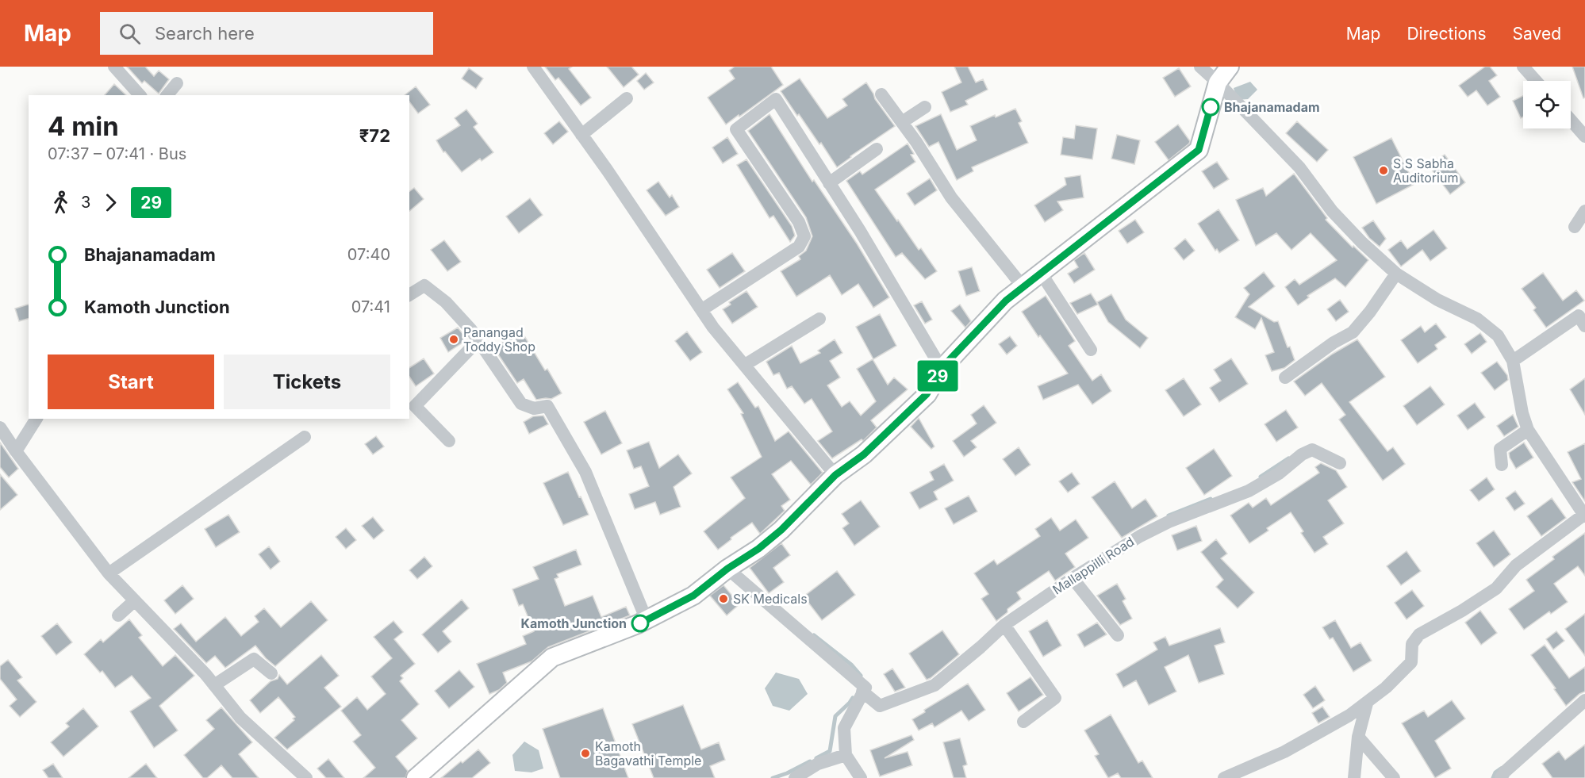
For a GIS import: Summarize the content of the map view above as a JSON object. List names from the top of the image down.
{
  "streets": {
    "street": ["Mallappilli Road"]
  },
  "places": [
    "Bhajanamadam",
    "S S Sabha Auditorium",
    "Panangad Toddy Shop",
    "SK Medicals",
    "Kamoth Junction",
    "Kamoth Bagavathi Temple"
  ],
  "lines": ["bus line 29"],
  "page": {
    "header": "Map",
    "search": "Search here",
    "nav": ["Map", "Directions", "Saved"],
    "on_map": "29",
    "heading": ["4 min", "07:37 – 07:41 · Bus", "₹72"],
    "legs": ["3", "29"],
    "list": [
      {
        "name": "Bhajanamadam",
        "value": "07:40"
      },
      {
        "name": "Kamoth Junction",
        "value": "07:41"
      }
    ],
    "buttons": ["Start", "Tickets"]
  }
}
